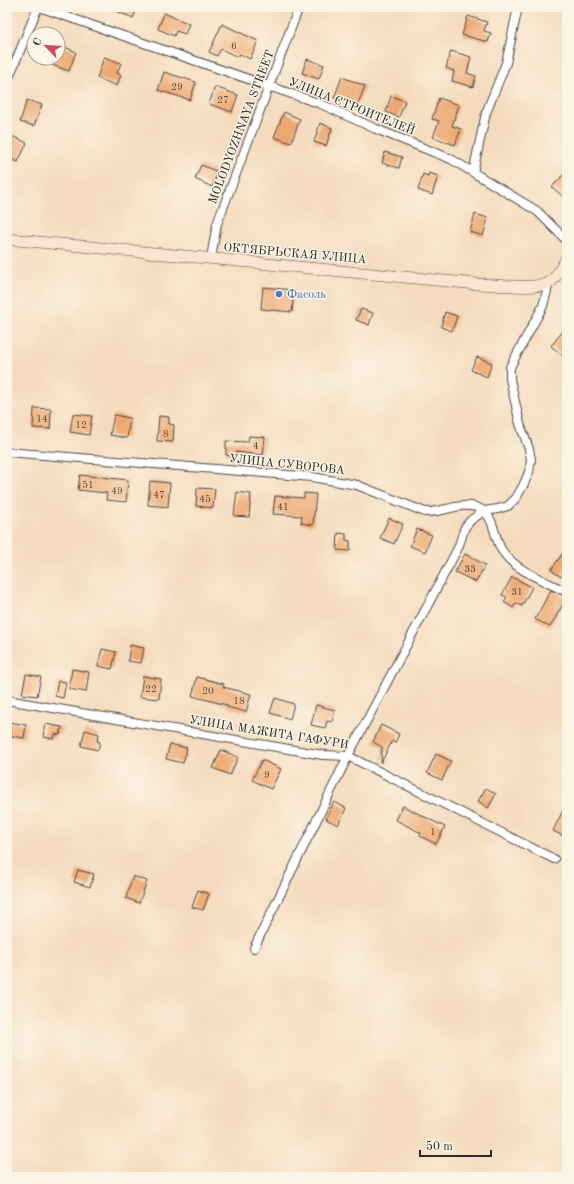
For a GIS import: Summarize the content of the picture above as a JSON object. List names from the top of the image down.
{
  "streets": {
    "street": [
      "УЛИЦА СТРОИТЕЛЕЙ",
      "MOLODYOZHNAYA STREET",
      "ОКТЯБРЬСКАЯ УЛИЦА",
      "УЛИЦА СУВОРОВА",
      "УЛИЦА МАЖИТА ГАФУРИ"
    ]
  },
  "crossings": [
    ["УЛИЦА СТРОИТЕЛЕЙ", "MOLODYOZHNAYA STREET"],
    ["MOLODYOZHNAYA STREET", "ОКТЯБРЬСКАЯ УЛИЦА"]
  ],
  "places": ["Фасоль"],
  "house_numbers": [
    "6",
    "29",
    "27",
    "14",
    "12",
    "8",
    "4",
    "51",
    "49",
    "47",
    "45",
    "41",
    "33",
    "31",
    "22",
    "20",
    "18",
    "9",
    "1"
  ],
  "scale_bar": "50 m",
  "north": "top left"
}
